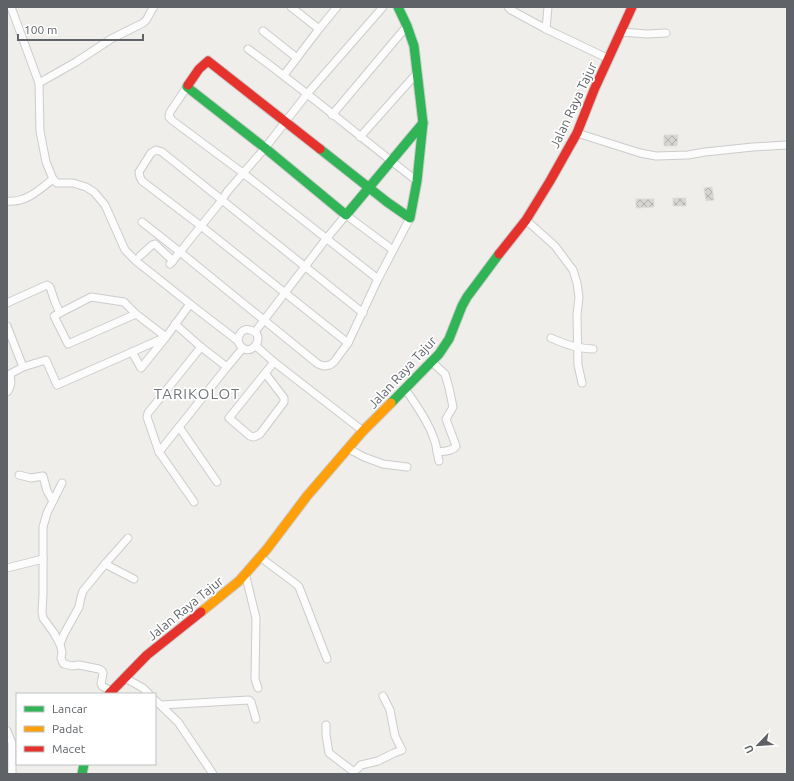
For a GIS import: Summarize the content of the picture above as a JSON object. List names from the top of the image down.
{
  "streets": {
    "main road": ["Jalan Raya Tajur"]
  },
  "districts": ["TARIKOLOT"],
  "legend": ["Lancar", "Padat", "Macet"],
  "scale_bar": "100 m",
  "north": "bottom left"
}
